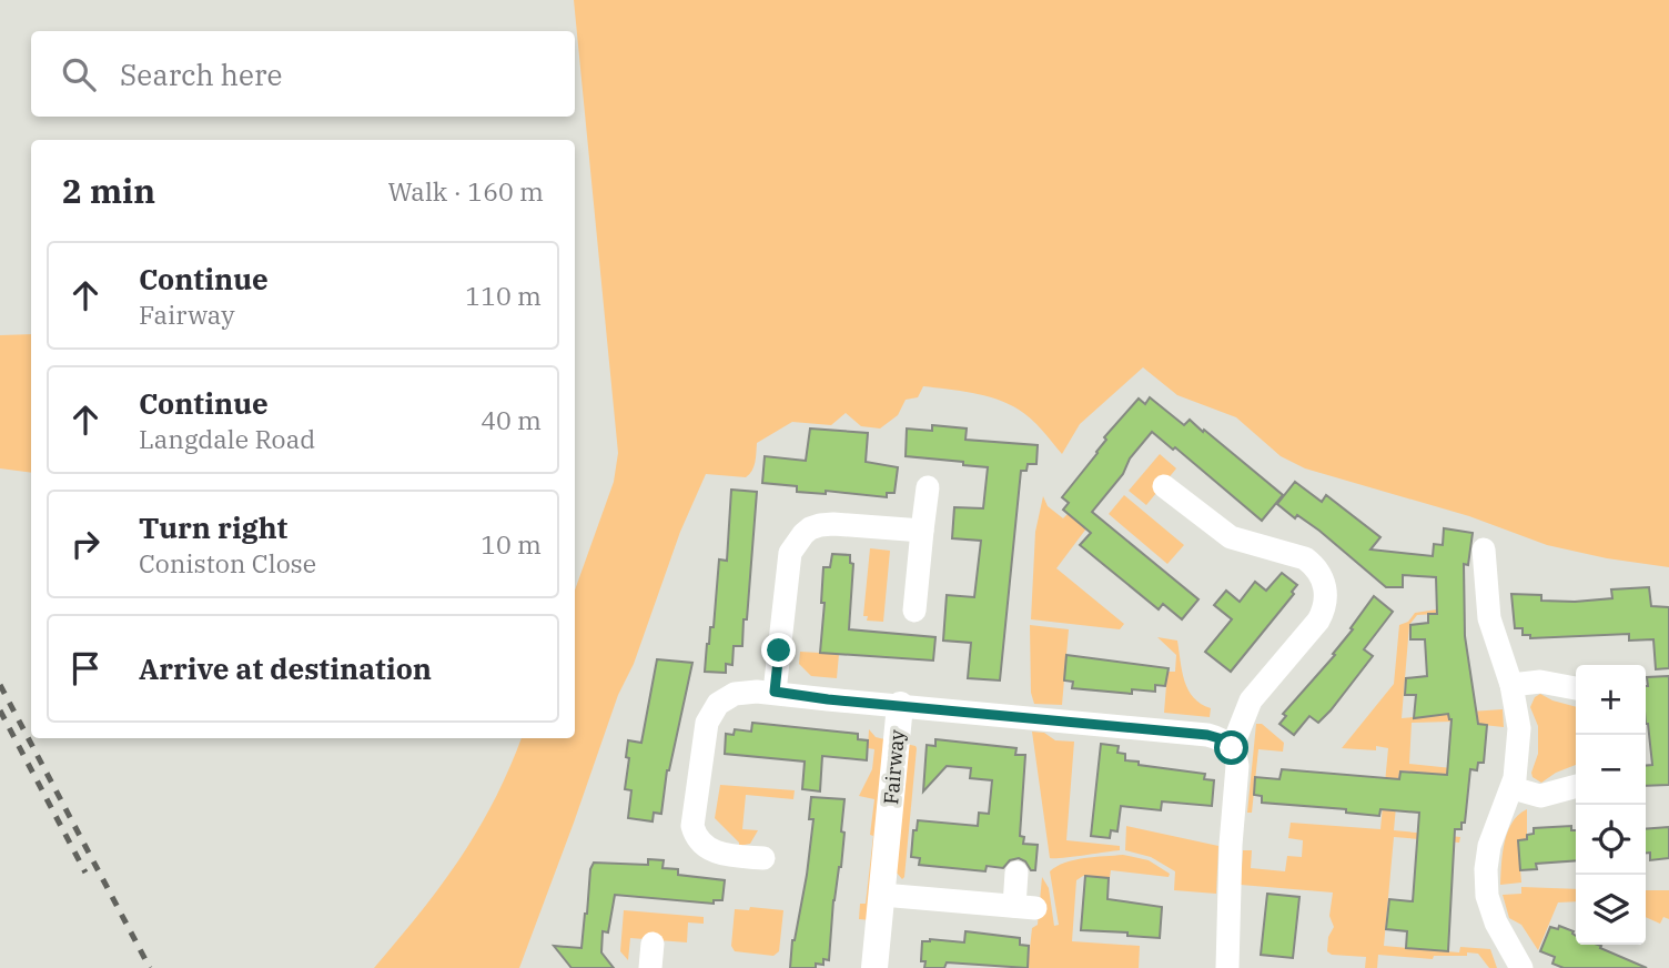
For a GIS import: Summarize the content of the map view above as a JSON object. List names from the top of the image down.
{
  "streets": {
    "street": ["Fairway"]
  },
  "page": {
    "search": "Search here",
    "heading": ["2 min", "Walk · 160 m"],
    "list": [
      ["Continue", "Fairway", "110 m"],
      ["Continue", "Langdale Road", "40 m"],
      ["Turn right", "Coniston Close", "10 m"],
      "Arrive at destination"
    ],
    "map_buttons": ["+", "−"]
  }
}
